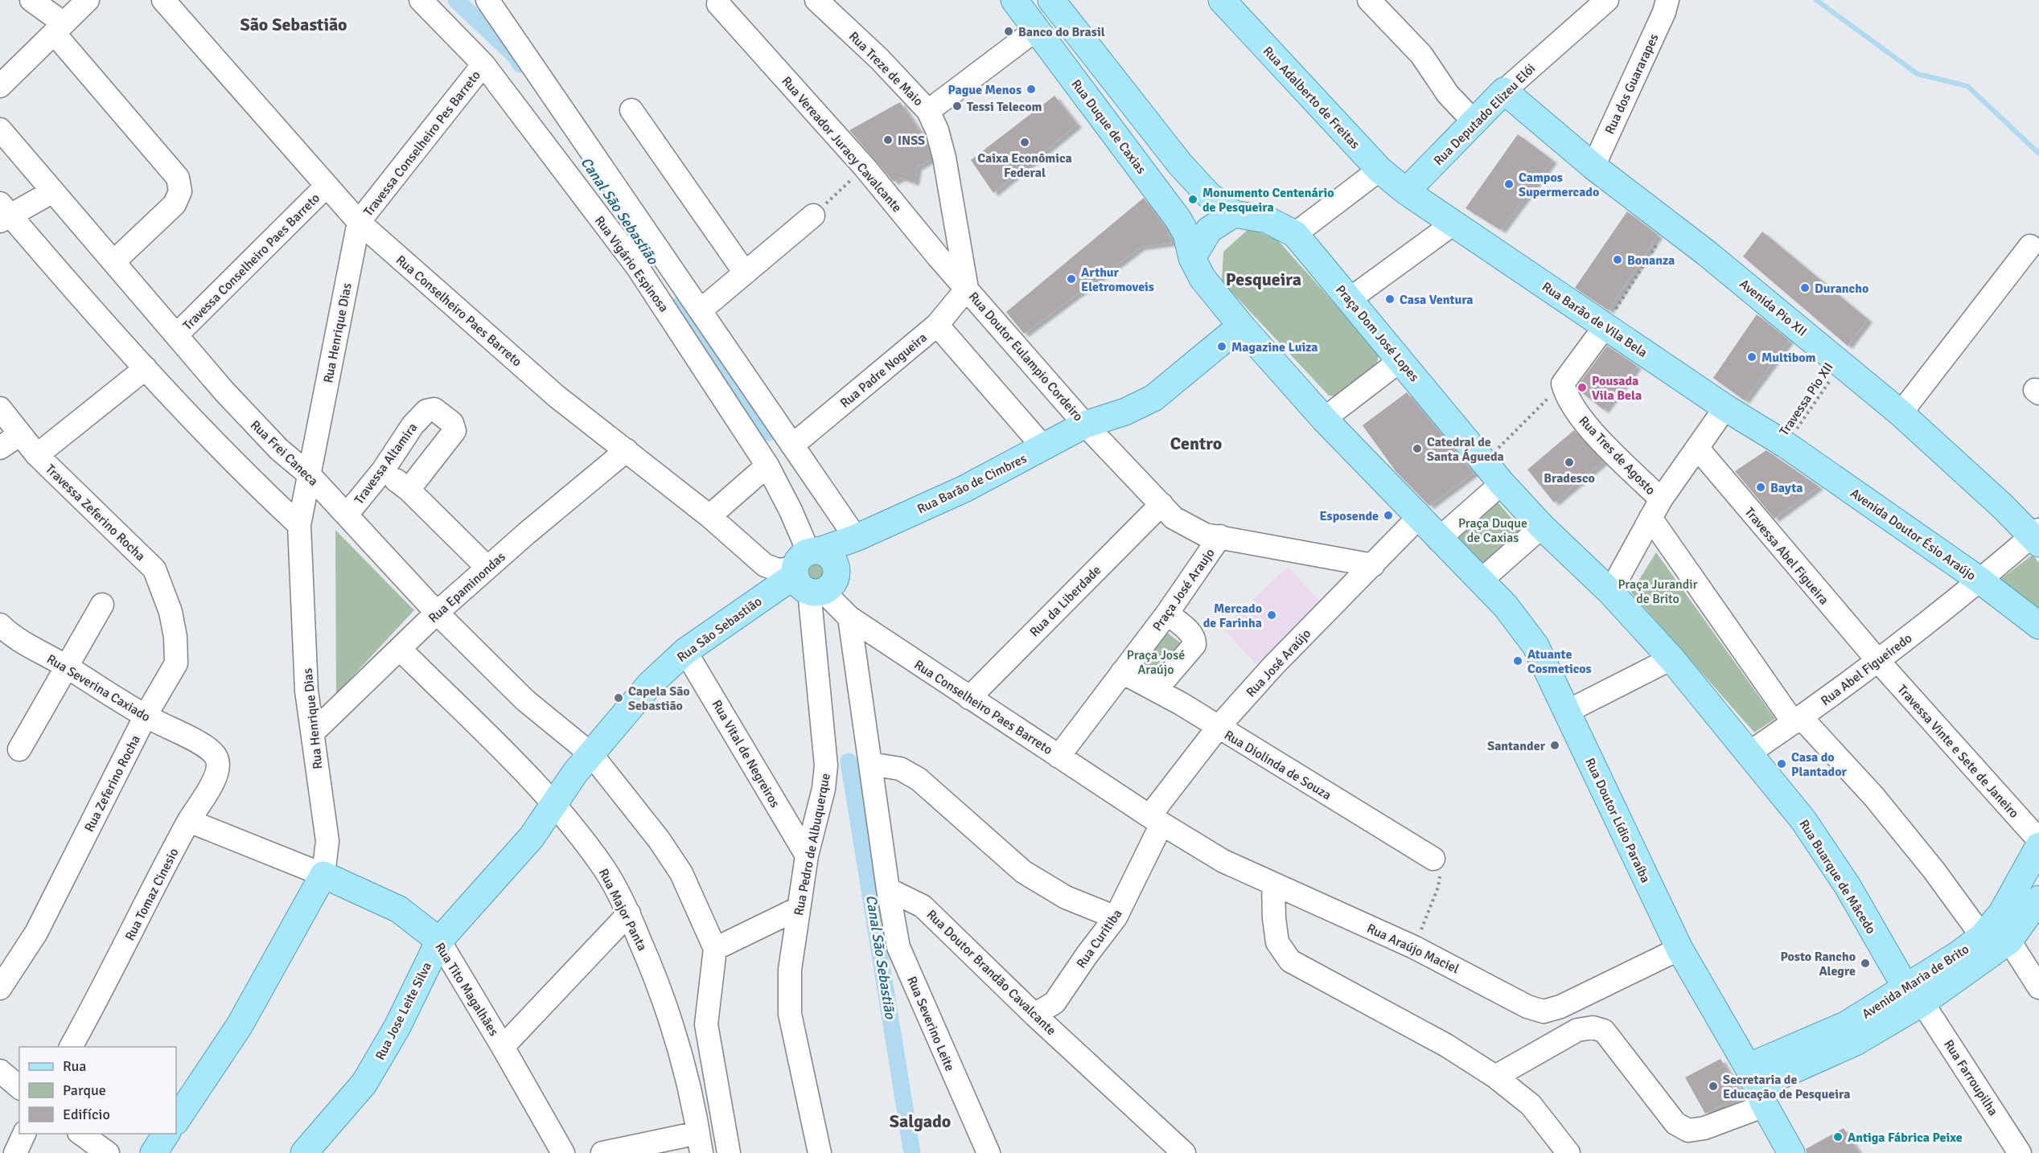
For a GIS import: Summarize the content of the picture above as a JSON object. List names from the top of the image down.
{
  "streets": {
    "main road": [
      "Rua Adalberto de Freitas",
      "Rua Deputado Elizeu Elói",
      "Rua Duque de Caxias",
      "Avenida Pio XII",
      "Rua Barão de Vila Bela",
      "Rua Henrique Dias",
      "Praça Dom José Lopes",
      "Rua Barão de Cimbres",
      "Avenida Doutor Ésio Araújo",
      "Rua São Sebastião",
      "Rua Doutor Lídio Paraíba",
      "Rua Buarque de Mâcedo",
      "Avenida Maria de Brito",
      "Rua Tito Magalhães",
      "Rua Jose Leite Silva"
    ],
    "street": [
      "Rua Treze de Maio",
      "Rua dos Guararapes",
      "Travessa Conselheiro Pes Barreto",
      "Rua Vereador Juracy Cavalcante",
      "Travessa Conselheiro Paes Barreto",
      "Rua Vigário Espinosa",
      "Rua Conselheiro Paes Barreto",
      "Rua Doutor Eulampio Cordeiro",
      "Rua Padre Nogueira",
      "Rua Frei Caneca",
      "Rua Tres de Agosto",
      "Travessa Altamira",
      "Travessa Zeferino Rocha",
      "Travessa Abel Figueira",
      "Rua Epaminondas",
      "Praça José Araujo",
      "Rua da Liberdade",
      "Rua José Araújo",
      "Rua Abel Figueiredo",
      "Rua Severina Caxiado",
      "Travessa Vinte e Sete de Janeiro",
      "Rua Vital de Negreiros",
      "Rua Diolinda de Souza",
      "Rua Zeferino Rocha",
      "Rua Pedro de Albuquerque",
      "Rua Tomaz Cinesio",
      "Rua Major Panta",
      "Rua Curitiba",
      "Rua Araújo Maciel",
      "Rua Doutor Brandão Cavalcante",
      "Rua Severino Leite",
      "Rua Farroupilha"
    ],
    "path": ["Travessa Pio XII"]
  },
  "crossings": [
    ["Rua Treze de Maio", "Rua Vereador Juracy Cavalcante"],
    ["Rua Treze de Maio", "Rua Doutor Eulampio Cordeiro"],
    ["Rua Treze de Maio", "Rua Padre Nogueira"],
    ["Rua dos Guararapes", "Avenida Pio XII"],
    ["Rua Adalberto de Freitas", "Rua Deputado Elizeu Elói"],
    ["Rua Adalberto de Freitas", "Rua Barão de Vila Bela"],
    ["Rua Deputado Elizeu Elói", "Avenida Pio XII"],
    ["Rua Deputado Elizeu Elói", "Rua Barão de Vila Bela"],
    ["Travessa Conselheiro Pes Barreto", "Rua Vigário Espinosa"],
    ["Travessa Conselheiro Pes Barreto", "Rua Conselheiro Paes Barreto"],
    ["Travessa Conselheiro Pes Barreto", "Rua Henrique Dias"],
    ["Rua Vereador Juracy Cavalcante", "Rua Doutor Eulampio Cordeiro"],
    ["Rua Vereador Juracy Cavalcante", "Rua Padre Nogueira"],
    ["Travessa Conselheiro Paes Barreto", "Rua Conselheiro Paes Barreto"],
    ["Travessa Conselheiro Paes Barreto", "Rua Frei Caneca"],
    ["Rua Vigário Espinosa", "Rua Conselheiro Paes Barreto"],
    ["Rua Vigário Espinosa", "Rua São Sebastião"],
    ["Rua Vigário Espinosa", "Rua Pedro de Albuquerque"],
    ["Avenida Pio XII", "Travessa Pio XII"],
    ["Avenida Pio XII", "Rua Abel Figueiredo"],
    ["Rua Conselheiro Paes Barreto", "Rua Henrique Dias"],
    ["Rua Conselheiro Paes Barreto", "Rua Epaminondas"],
    ["Rua Conselheiro Paes Barreto", "Praça José Araujo"],
    ["Rua Conselheiro Paes Barreto", "Rua da Liberdade"],
    ["Rua Conselheiro Paes Barreto", "Rua São Sebastião"],
    ["Rua Conselheiro Paes Barreto", "Rua José Araújo"],
    ["Rua Conselheiro Paes Barreto", "Rua Pedro de Albuquerque"],
    ["Rua Conselheiro Paes Barreto", "Rua Curitiba"],
    ["Rua Conselheiro Paes Barreto", "Rua Araújo Maciel"],
    ["Rua Barão de Vila Bela", "Travessa Pio XII"],
    ["Rua Barão de Vila Bela", "Avenida Doutor Ésio Araújo"],
    ["Rua Henrique Dias", "Rua Frei Caneca"],
    ["Rua Henrique Dias", "Rua Epaminondas"],
    ["Rua Henrique Dias", "Rua Tito Magalhães"],
    ["Rua Doutor Eulampio Cordeiro", "Rua Padre Nogueira"],
    ["Rua Doutor Eulampio Cordeiro", "Rua Barão de Cimbres"],
    ["Rua Doutor Eulampio Cordeiro", "Praça José Araujo"],
    ["Rua Doutor Eulampio Cordeiro", "Rua da Liberdade"],
    ["Rua Doutor Eulampio Cordeiro", "Rua José Araújo"],
    ["Travessa Pio XII", "Avenida Doutor Ésio Araújo"],
    ["Rua Frei Caneca", "Travessa Altamira"],
    ["Rua Frei Caneca", "Rua Epaminondas"],
    ["Rua Frei Caneca", "Rua São Sebastião"],
    ["Rua Frei Caneca", "Rua Jose Leite Silva"],
    ["Travessa Zeferino Rocha", "Rua Zeferino Rocha"],
    ["Avenida Doutor Ésio Araújo", "Rua Abel Figueiredo"],
    ["Travessa Abel Figueira", "Rua Abel Figueiredo"],
    ["Travessa Abel Figueira", "Travessa Vinte e Sete de Janeiro"],
    ["Rua Epaminondas", "Rua Major Panta"],
    ["Praça José Araujo", "Rua Diolinda de Souza"],
    ["Rua São Sebastião", "Rua Vital de Negreiros"],
    ["Rua São Sebastião", "Rua Pedro de Albuquerque"],
    ["Rua São Sebastião", "Rua Jose Leite Silva"],
    ["Rua José Araújo", "Rua Diolinda de Souza"],
    ["Rua José Araújo", "Rua Curitiba"],
    ["Rua José Araújo", "Rua Araújo Maciel"],
    ["Rua Abel Figueiredo", "Travessa Vinte e Sete de Janeiro"],
    ["Rua Abel Figueiredo", "Rua Buarque de Mâcedo"],
    ["Rua Severina Caxiado", "Rua Zeferino Rocha"],
    ["Rua Severina Caxiado", "Rua Tomaz Cinesio"],
    ["Rua Vital de Negreiros", "Rua Pedro de Albuquerque"],
    ["Rua Doutor Lídio Paraíba", "Rua Araújo Maciel"],
    ["Rua Doutor Lídio Paraíba", "Avenida Maria de Brito"],
    ["Rua Buarque de Mâcedo", "Avenida Maria de Brito"],
    ["Rua Buarque de Mâcedo", "Rua Farroupilha"],
    ["Rua Tomaz Cinesio", "Rua Tito Magalhães"],
    ["Rua Major Panta", "Rua Jose Leite Silva"],
    ["Rua Curitiba", "Rua Araújo Maciel"],
    ["Rua Curitiba", "Rua Doutor Brandão Cavalcante"],
    ["Rua Doutor Brandão Cavalcante", "Rua Severino Leite"],
    ["Avenida Maria de Brito", "Rua Farroupilha"],
    ["Rua Tito Magalhães", "Rua Jose Leite Silva"]
  ],
  "districts": [
    "São Sebastião",
    "Pesqueira",
    "Centro",
    "Salgado"
  ],
  "water": ["Canal São Sebastião"],
  "parks": ["Praça Duque de Caxias", "Praça Jurandir de Brito", "Praça José Araújo"],
  "places": [
    "Banco do Brasil",
    "Pague Menos",
    "Tessi Telecom",
    "INSS",
    "Caixa Econômica Federal",
    "Campos Supermercado",
    "Monumento Centenário de Pesqueira",
    "Bonanza",
    "Arthur Eletromoveis",
    "Durancho",
    "Casa Ventura",
    "Magazine Luiza",
    "Multibom",
    "Pousada Vila Bela",
    "Catedral de Santa Águeda",
    "Bradesco",
    "Bayta",
    "Esposende",
    "Mercado de Farinha",
    "Atuante Cosmeticos",
    "Capela São Sebastião",
    "Santander",
    "Casa do Plantador",
    "Posto Rancho Alegre",
    "Secretaria de Educação de Pesqueira",
    "Antiga Fábrica Peixe"
  ],
  "legend": ["Rua", "Parque", "Edifício"]
}
